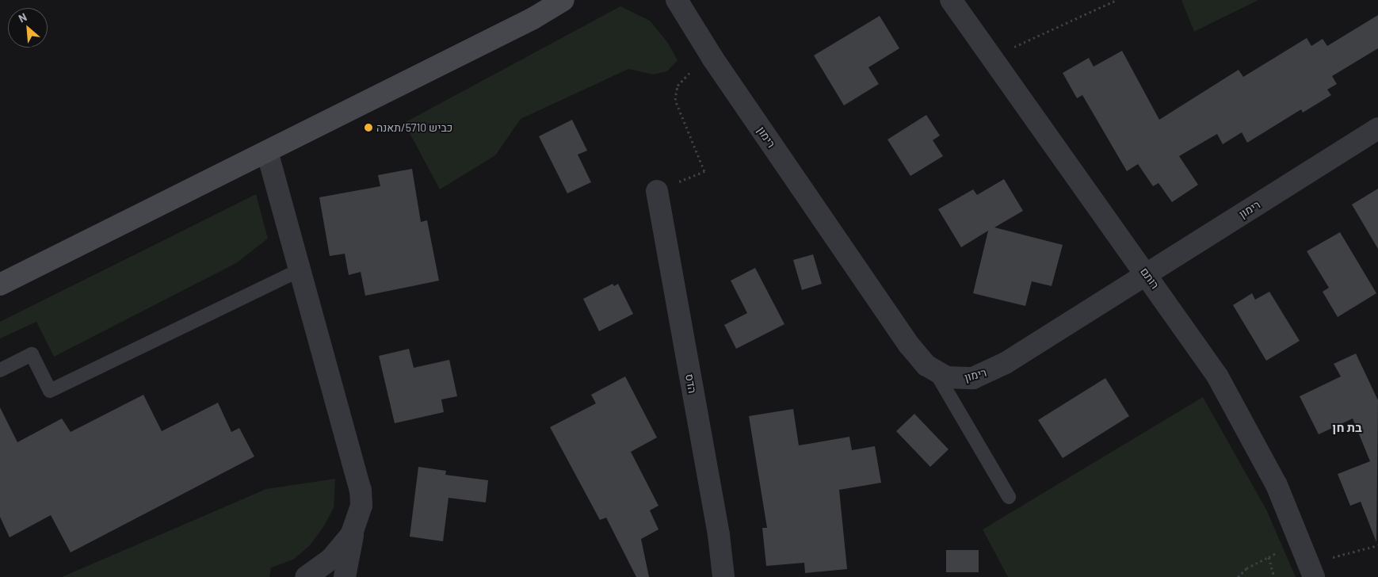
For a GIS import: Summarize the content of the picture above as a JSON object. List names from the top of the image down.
{
  "streets": {
    "street": ["רימון", "רותם", "הדס"]
  },
  "crossings": [
    ["רימון", "רותם"]
  ],
  "districts": ["בת חן"],
  "places": ["כביש 5710/תאנה"],
  "north": "top left"
}
